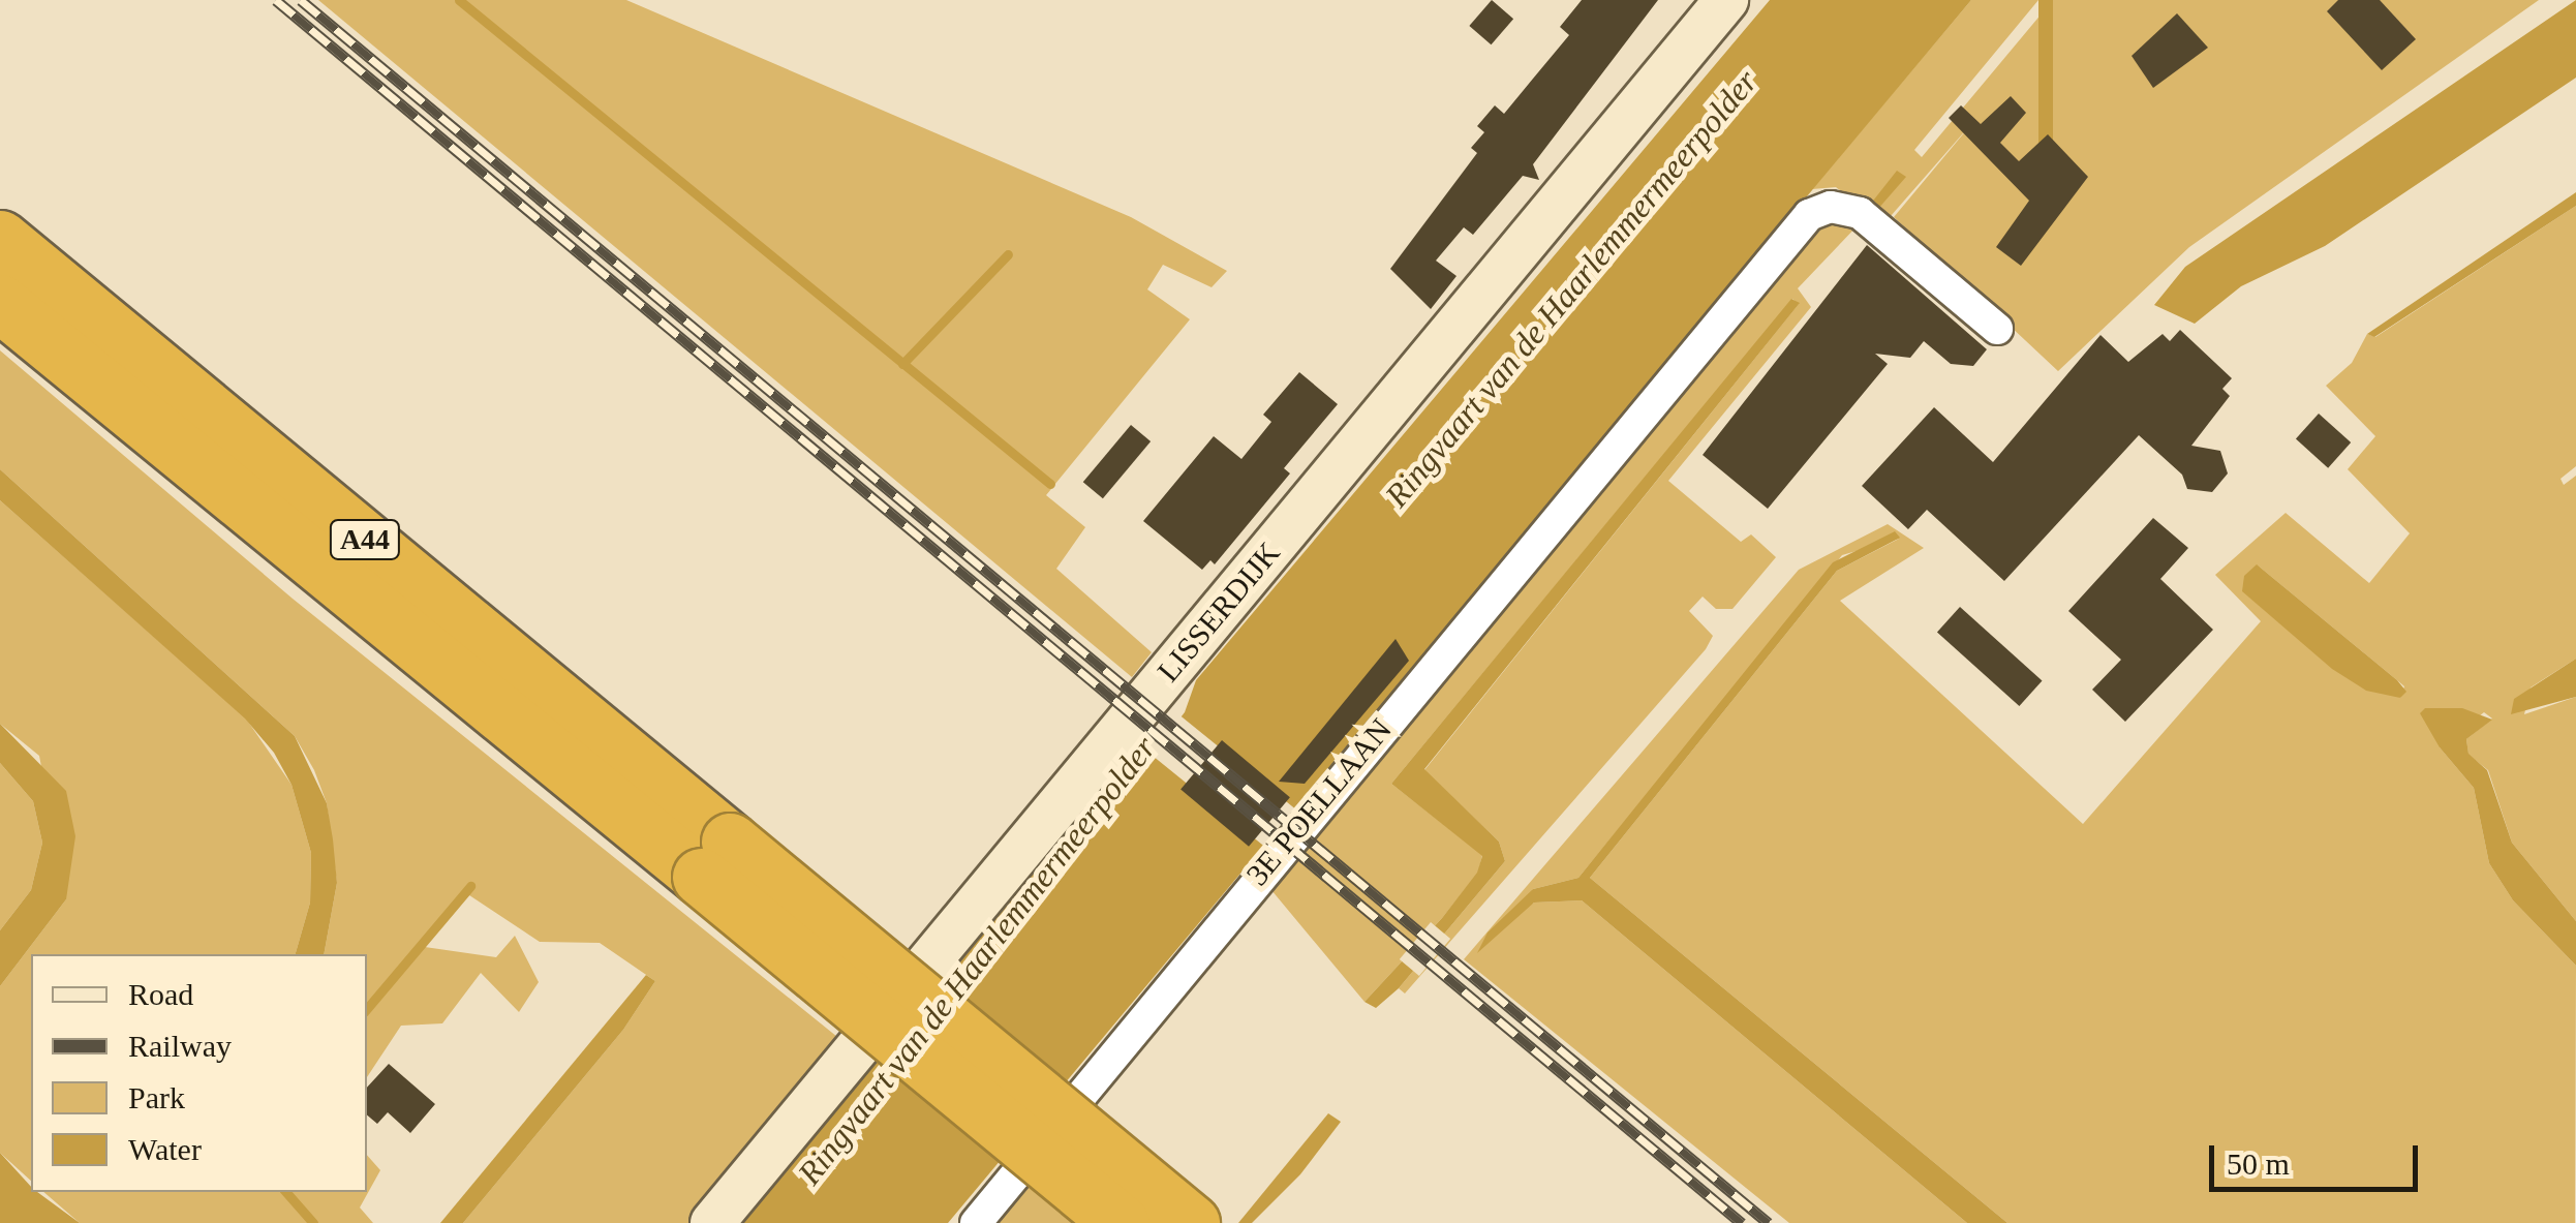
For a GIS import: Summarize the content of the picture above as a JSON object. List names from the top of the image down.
{
  "streets": {
    "highway": ["A44"],
    "street": ["LISSERDIJK", "3E POELLAAN"]
  },
  "water": ["Ringvaart van de Haarlemmermeerpolder"],
  "legend": [
    "Road",
    "Railway",
    "Park",
    "Water"
  ],
  "scale_bar": "50 m"
}
